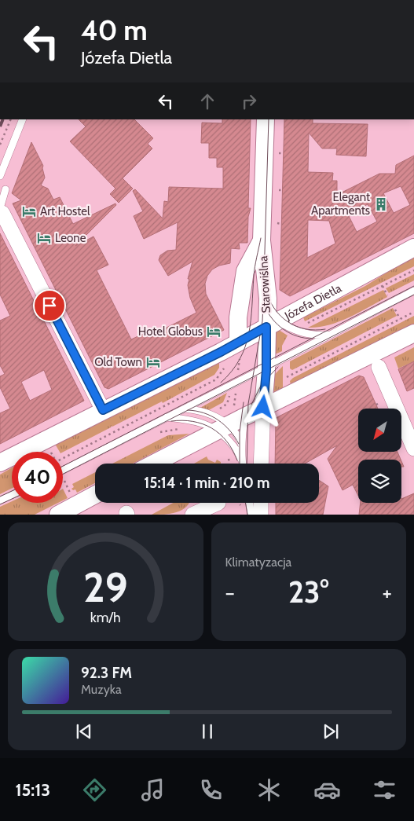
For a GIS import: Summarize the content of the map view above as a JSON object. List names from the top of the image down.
{
  "streets": {
    "street": ["Starowiślna", "Józefa Dietla"]
  },
  "crossings": [
    ["Starowiślna", "Józefa Dietla"]
  ],
  "places": {
    "building": ["Elegant Apartments"],
    "hotel": [
      "Art Hostel",
      "Leone",
      "Hotel Globus",
      "Old Town"
    ]
  },
  "north": "bottom left",
  "page": {
    "turn": ["40 m", "Józefa Dietla"],
    "limit": "40",
    "trip": "15:14 · 1 min · 210 m",
    "tile": "Klimatyzacja",
    "heat": ["−", "23°", "+"],
    "song": ["92.3 FM", "Muzyka"],
    "tabs": "15:13",
    "gauge": ["29", "km/h"]
  }
}
